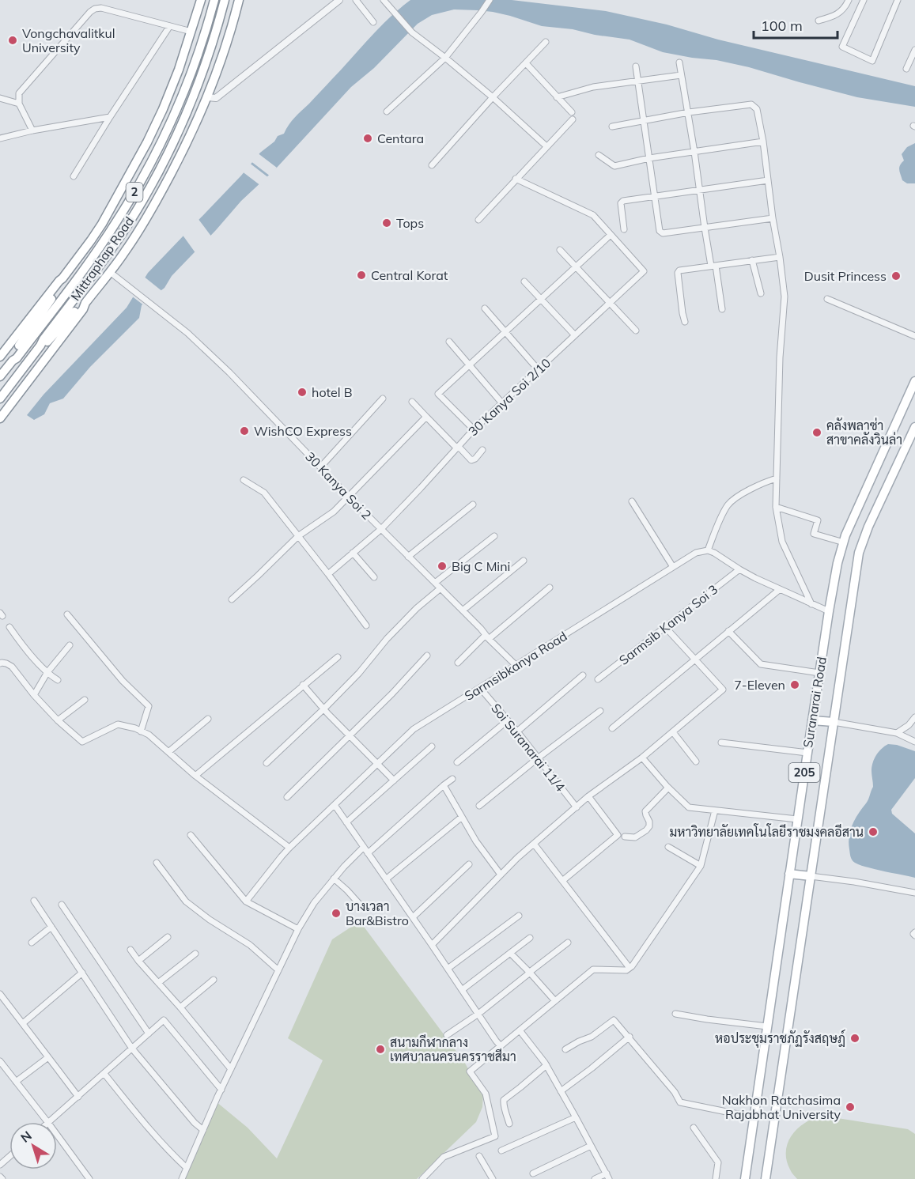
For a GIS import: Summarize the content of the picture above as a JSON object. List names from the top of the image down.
{
  "streets": {
    "main road": [
      "2",
      "Mittraphap Road",
      "Suranarai Road",
      "205"
    ],
    "street": [
      "30 Kanya Soi 2/10",
      "30 Kanya Soi 2",
      "Sarmsib Kanya Soi 3",
      "Sarmsibkanya Road",
      "Soi Suranarai 11/4"
    ]
  },
  "crossings": [
    ["30 Kanya Soi 2/10", "30 Kanya Soi 2"],
    ["30 Kanya Soi 2", "Sarmsibkanya Road"],
    ["Sarmsibkanya Road", "Soi Suranarai 11/4"]
  ],
  "places": [
    "Vongchavalitkul University",
    "Centara",
    "Tops",
    "Central Korat",
    "Dusit Princess",
    "hotel B",
    "WishCO Express",
    "คลังพลาซ่า สาขาคลังวินล่า",
    "Big C Mini",
    "7-Eleven",
    "มหาวิทยาลัยเทคโนโลยีราชมงคลอีสาน",
    "บางเวลา Bar&Bistro",
    "หอประชุมราชภัฏรังสฤษฎ์",
    "สนามกีฬากลาง เทศบาลนครนครราชสีมา",
    "Nakhon Ratchasima Rajabhat University"
  ],
  "scale_bar": "100 m",
  "north": "top left"
}
